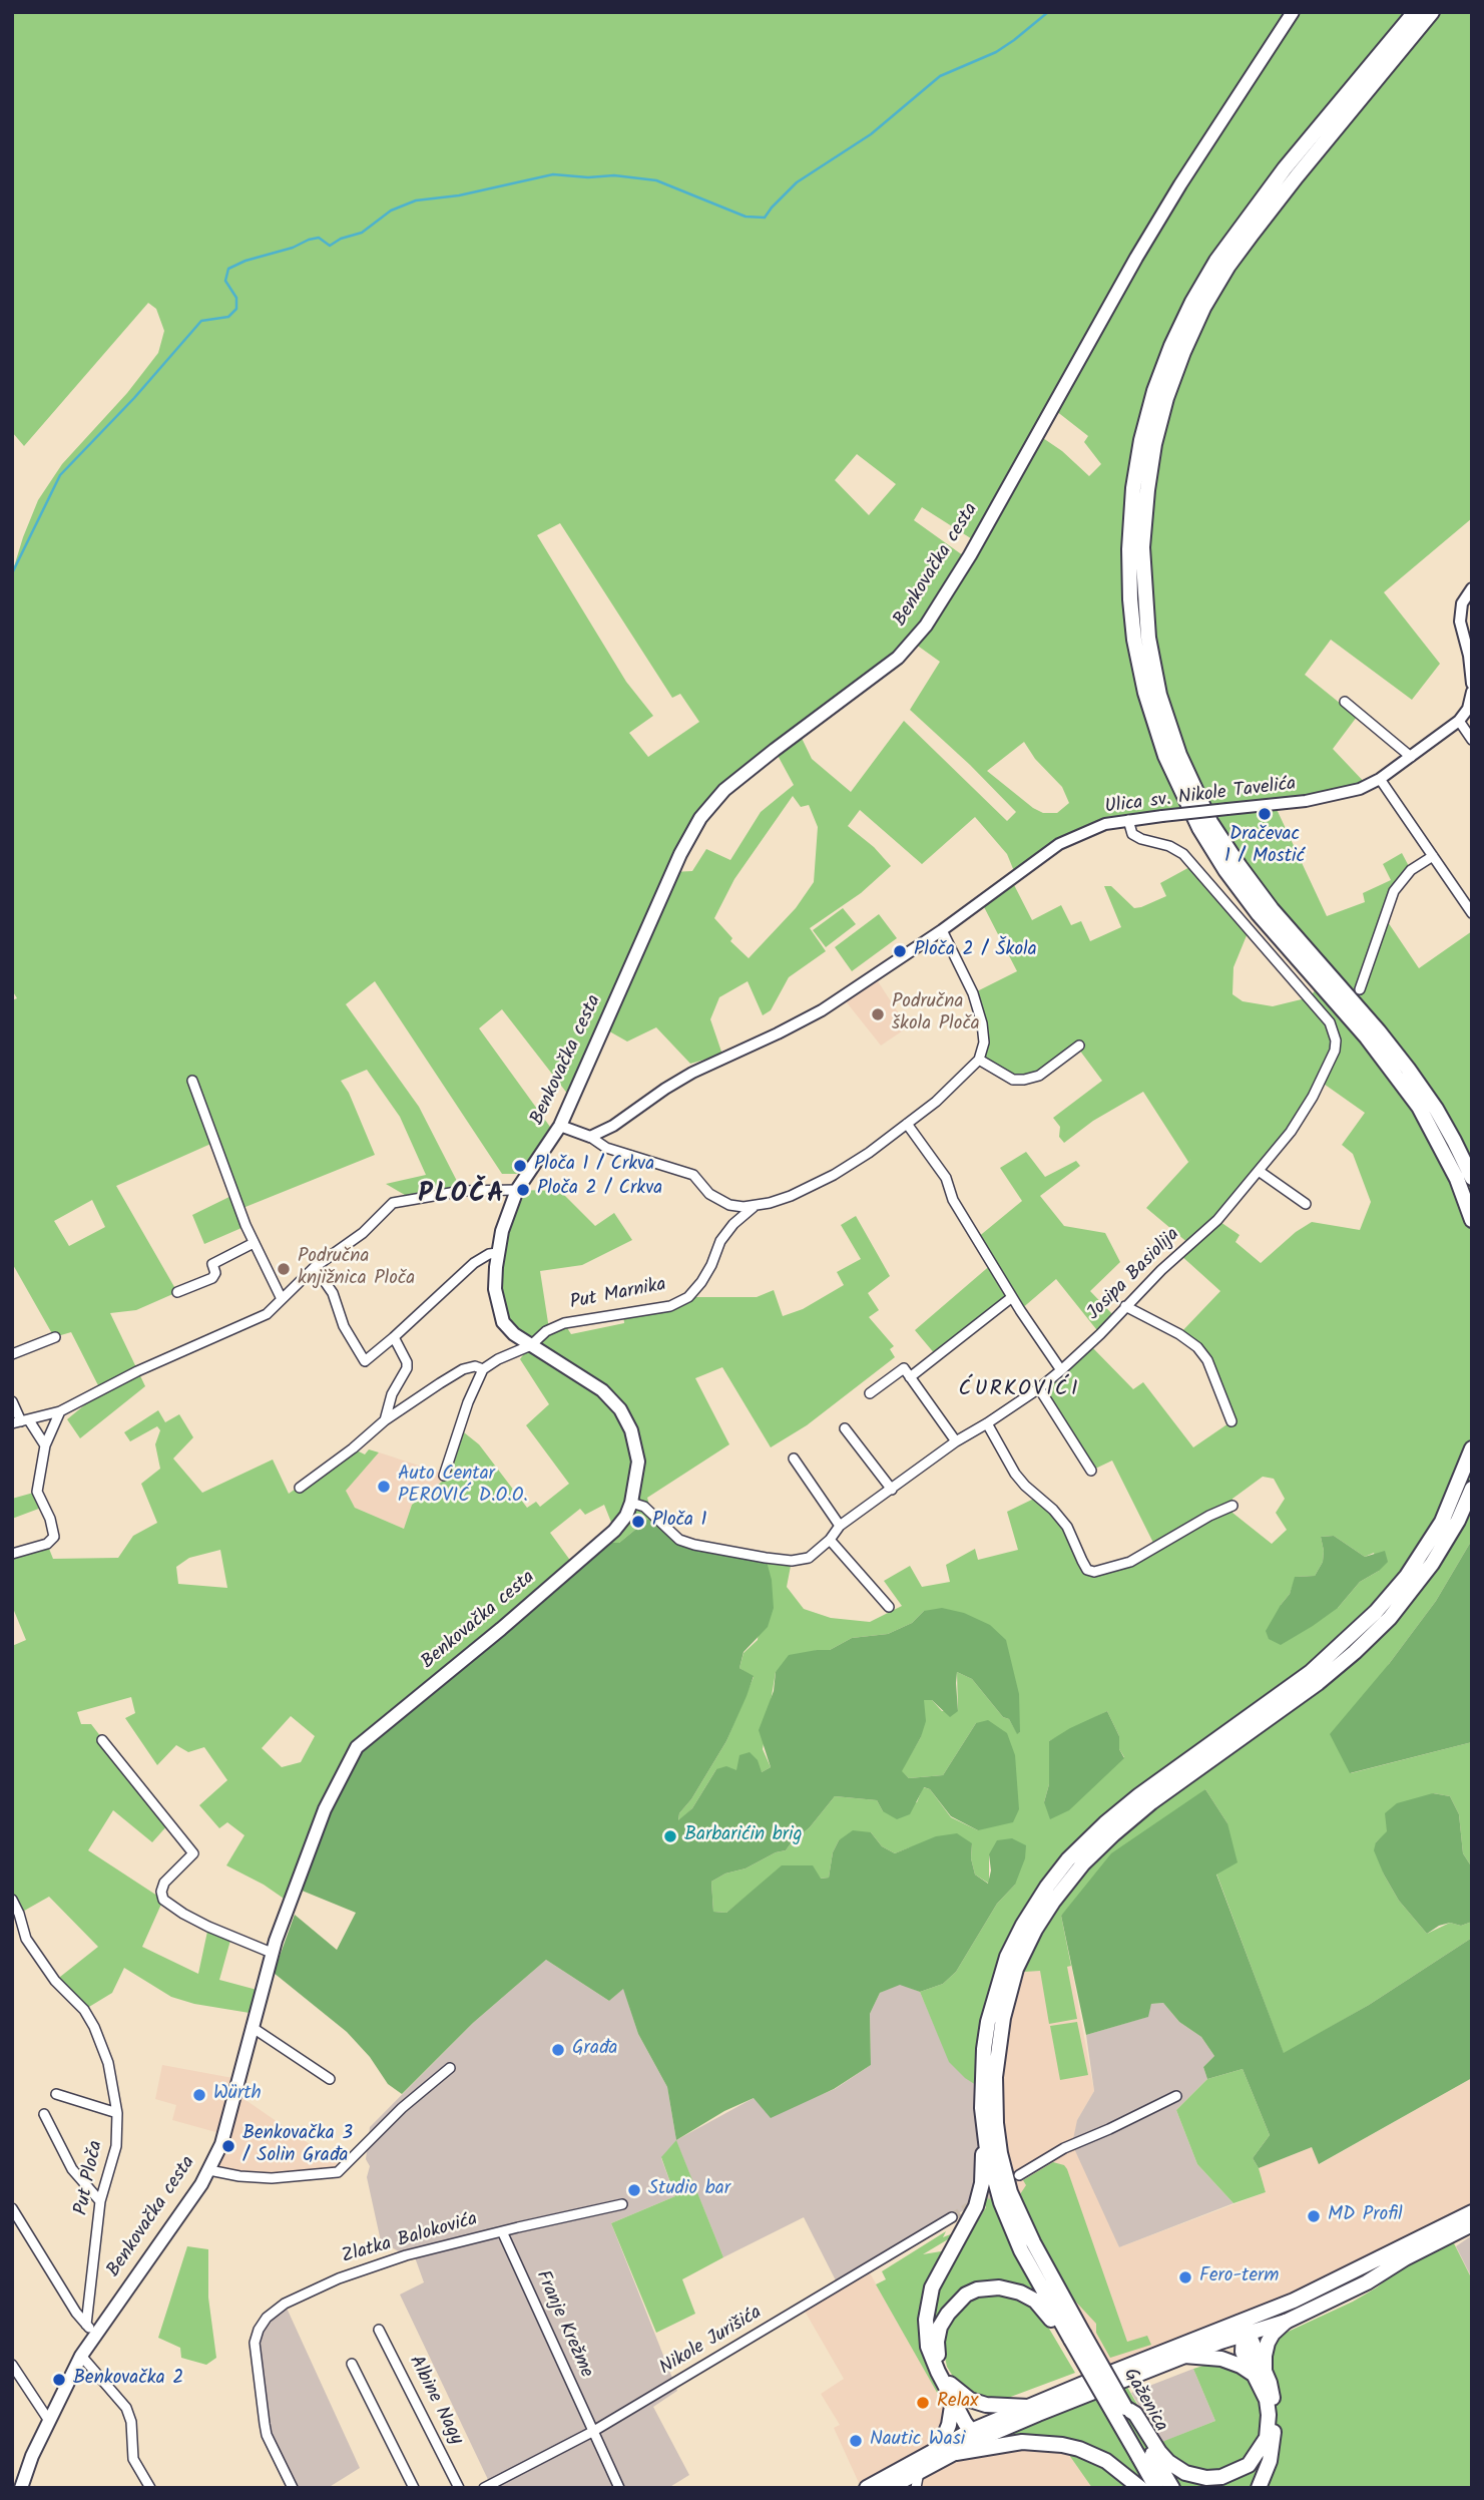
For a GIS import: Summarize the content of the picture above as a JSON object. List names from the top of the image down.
{
  "streets": {
    "main road": ["Benkovačka cesta", "Gaženica"],
    "street": [
      "Ulica sv. Nikole Tavelića",
      "Josipa Basiolija",
      "Put Marnika",
      "Put Ploča",
      "Zlatka Balokovića",
      "Franje Krežme",
      "Nikole Jurišića",
      "Albine Nagy"
    ]
  },
  "crossings": [
    ["Benkovačka cesta", "Josipa Basiolija"],
    ["Benkovačka cesta", "Put Marnika"],
    ["Benkovačka cesta", "Put Ploča"],
    ["Ulica sv. Nikole Tavelića", "Josipa Basiolija"],
    ["Zlatka Balokovića", "Franje Krežme"],
    ["Franje Krežme", "Nikole Jurišića"]
  ],
  "districts": ["PLOČA", "ĆURKOVIĆI"],
  "places": [
    "Dračevac 1 / Mostić",
    "Ploča 2 / Škola",
    "Područna škola Ploča",
    "Ploča 1 / Crkva",
    "Ploča 2 / Crkva",
    "Područna knjižnica Ploča",
    "Auto Centar PEROVIĆ D.O.O.",
    "Ploča 1",
    "Barbarićin brig",
    "Građa",
    "Würth",
    "Benkovačka 3 / Solin Građa",
    "Studio bar",
    "MD Profil",
    "Fero-term",
    "Benkovačka 2",
    "Relax",
    "Nautic Wasi"
  ]
}
